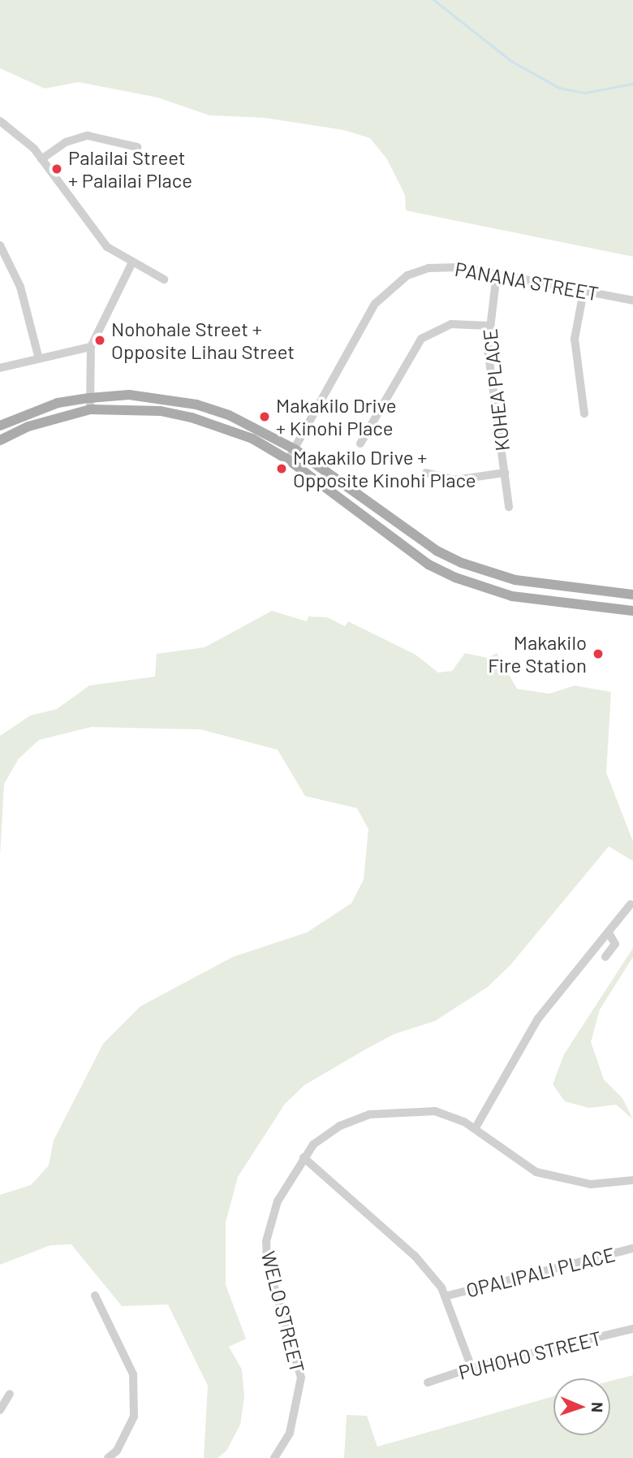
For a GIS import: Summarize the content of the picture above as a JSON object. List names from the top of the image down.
{
  "streets": {
    "street": [
      "PANANA STREET",
      "KOHEA PLACE",
      "OPALIPALI PLACE",
      "WELO STREET",
      "PUHOHO STREET"
    ]
  },
  "crossings": [
    ["PANANA STREET", "KOHEA PLACE"]
  ],
  "places": [
    "Palailai Street + Palailai Place",
    "Nohohale Street + Opposite Lihau Street",
    "Makakilo Drive + Kinohi Place",
    "Makakilo Drive + Opposite Kinohi Place",
    "Makakilo Fire Station"
  ],
  "north": "right"
}
